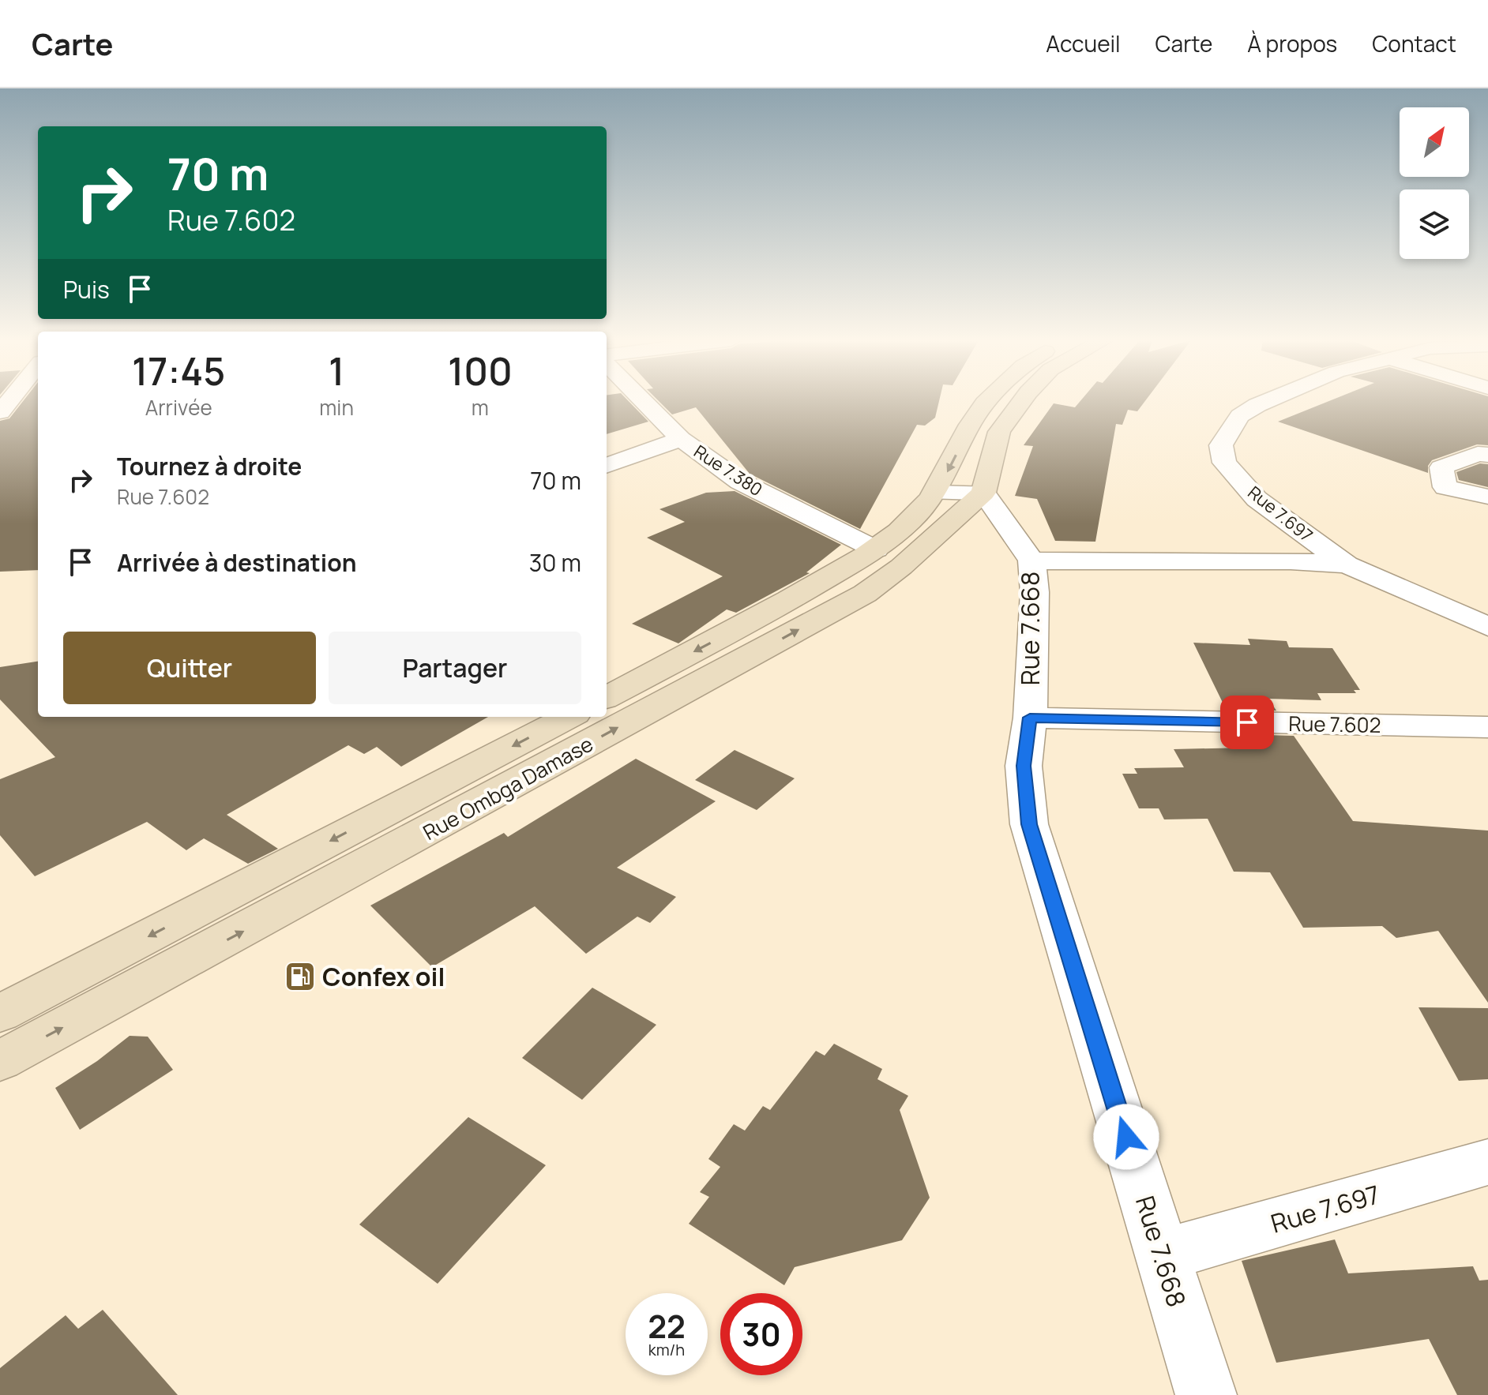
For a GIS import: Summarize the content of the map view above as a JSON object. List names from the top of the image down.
{
  "streets": {
    "main road": ["Rue Ombga Damase"],
    "street": [
      "Rue 7.380",
      "Rue 7.697",
      "Rue 7.668",
      "Rue 7.602"
    ]
  },
  "crossings": [
    ["Rue 7.697", "Rue 7.668"],
    ["Rue 7.668", "Rue 7.602"],
    ["Rue 7.668", "Rue Ombga Damase"]
  ],
  "places": {
    "fuel station": ["Confex oil"]
  },
  "north": "top right",
  "page": {
    "header": "Carte",
    "nav": [
      "Accueil",
      "Carte",
      "À propos",
      "Contact"
    ],
    "turn": ["70 m", "Rue 7.602"],
    "then": "Puis",
    "eta": [
      "17:45",
      "Arrivée",
      "1",
      "min",
      "100",
      "m"
    ],
    "list": [
      {
        "name": "Tournez à droite",
        "note": "Rue 7.602",
        "value": "70 m"
      },
      {
        "name": "Arrivée à destination",
        "value": "30 m"
      }
    ],
    "buttons": ["Quitter", "Partager"],
    "speed": "22 km/h",
    "limit": "30"
  }
}
